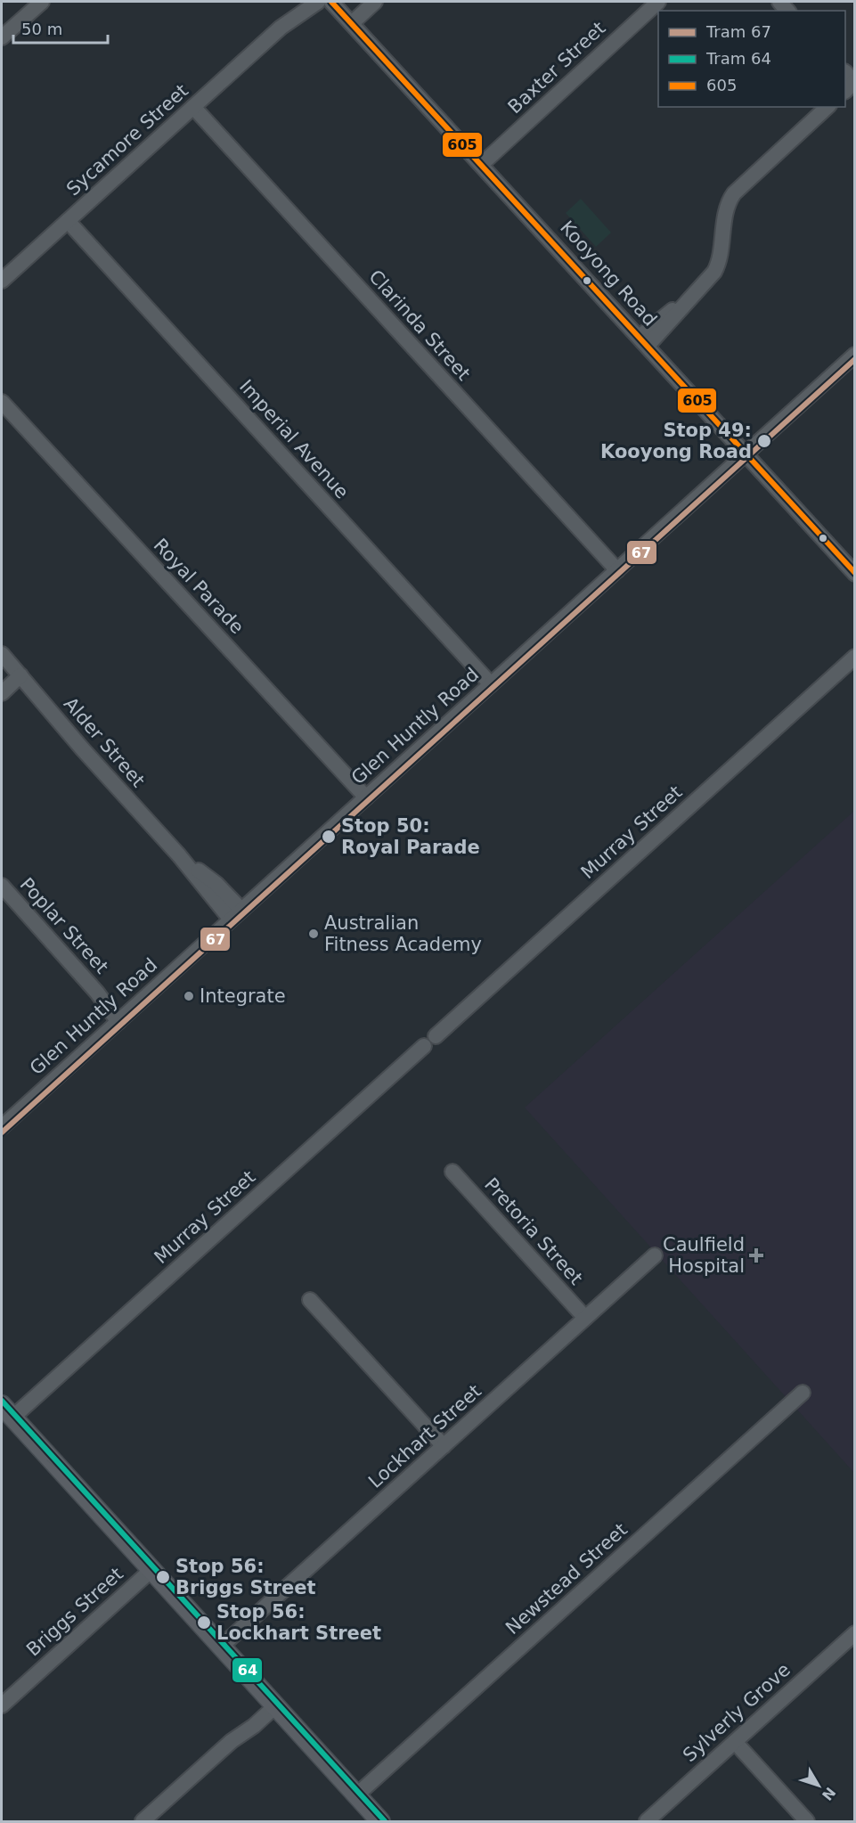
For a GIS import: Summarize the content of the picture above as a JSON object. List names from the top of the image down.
{
  "streets": {
    "street": [
      "Baxter Street",
      "Sycamore Street",
      "Kooyong Road",
      "Clarinda Street",
      "Imperial Avenue",
      "Royal Parade",
      "Glen Huntly Road",
      "Alder Street",
      "Murray Street",
      "Poplar Street",
      "Pretoria Street",
      "Lockhart Street",
      "Newstead Street",
      "Briggs Street",
      "Sylverly Grove"
    ]
  },
  "crossings": [
    ["Baxter Street", "Kooyong Road"],
    ["Sycamore Street", "Clarinda Street"],
    ["Sycamore Street", "Imperial Avenue"],
    ["Kooyong Road", "Glen Huntly Road"],
    ["Clarinda Street", "Glen Huntly Road"],
    ["Imperial Avenue", "Glen Huntly Road"],
    ["Royal Parade", "Glen Huntly Road"],
    ["Glen Huntly Road", "Alder Street"],
    ["Glen Huntly Road", "Poplar Street"],
    ["Pretoria Street", "Lockhart Street"]
  ],
  "places": {
    "other": [
      "Stop 49: Kooyong Road",
      "Stop 50: Royal Parade",
      "Australian Fitness Academy",
      "Integrate",
      "Stop 56: Briggs Street",
      "Stop 56: Lockhart Street"
    ],
    "health": ["Caulfield Hospital"]
  },
  "lines": ["transit line 605", "tram line 67", "tram line 64"],
  "legend": ["Tram 67", "Tram 64", "605"],
  "scale_bar": "50 m",
  "north": "bottom right"
}
